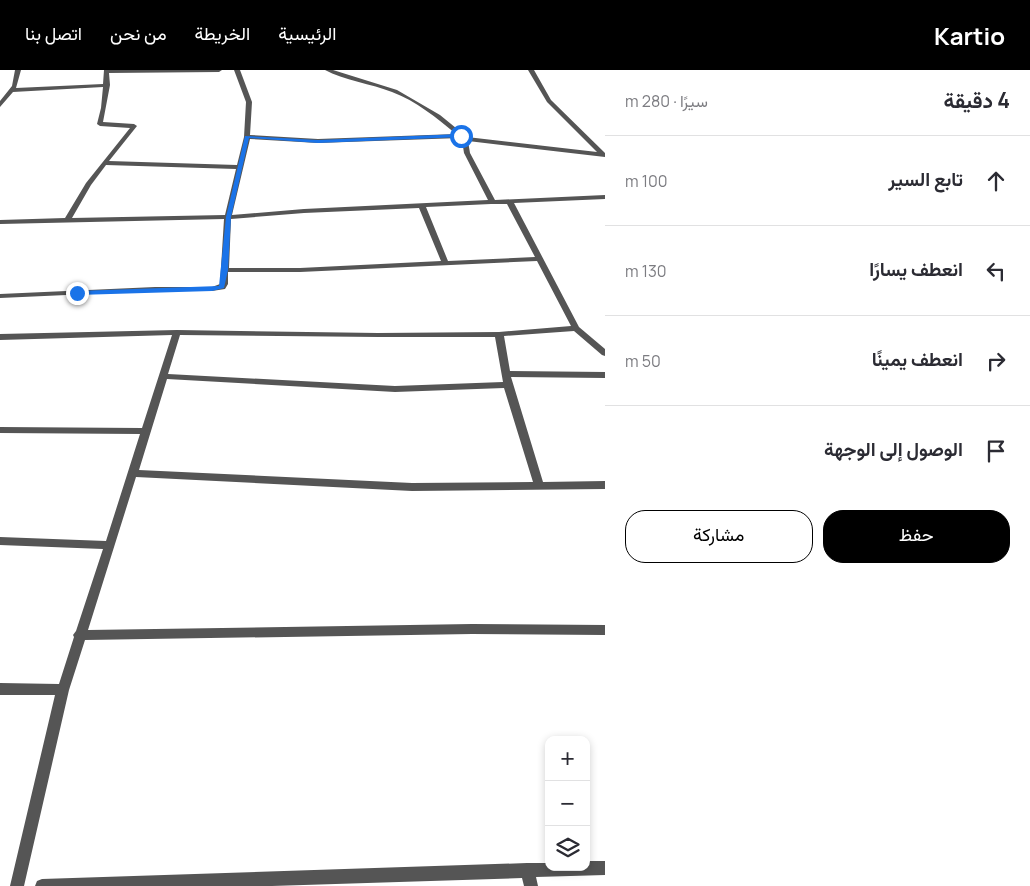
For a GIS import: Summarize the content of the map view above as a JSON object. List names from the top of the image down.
{
  "page": {
    "header": "Kartio",
    "nav": [
      "الرئيسية",
      "الخريطة",
      "من نحن",
      "اتصل بنا"
    ],
    "heading": ["4 دقيقة", "سيرًا · 280 m"],
    "list": [
      ["تابع السير", "100 m"],
      ["انعطف يسارًا", "130 m"],
      ["انعطف يمينًا", "50 m"],
      "الوصول إلى الوجهة"
    ],
    "buttons": ["حفظ", "مشاركة"],
    "map_buttons": ["+", "−"]
  }
}
